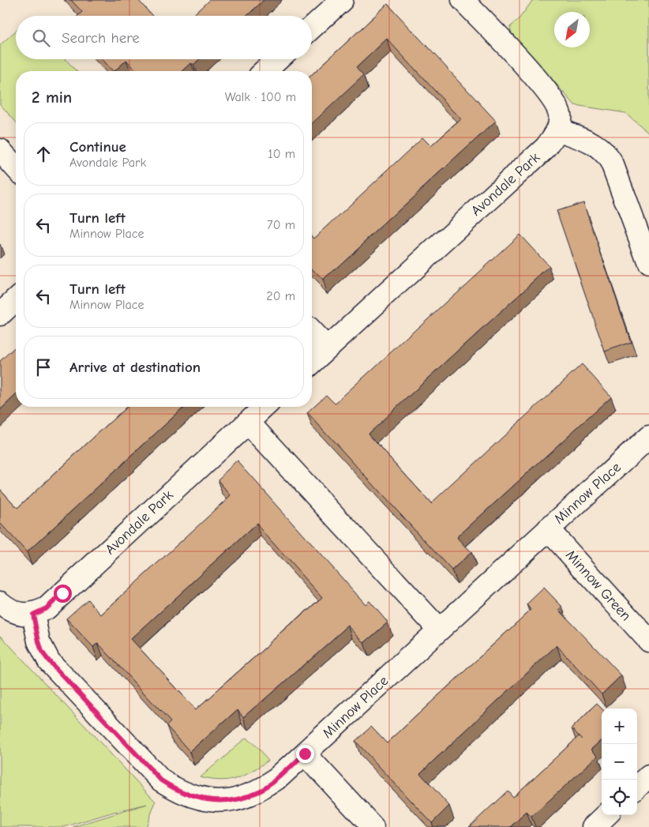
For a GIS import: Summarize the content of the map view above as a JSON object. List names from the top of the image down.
{
  "streets": {
    "street": ["Avondale Park", "Minnow Place", "Minnow Green"]
  },
  "crossings": [
    ["Avondale Park", "Minnow Place"],
    ["Minnow Place", "Minnow Green"]
  ],
  "north": "bottom left",
  "page": {
    "search": "Search here",
    "heading": ["2 min", "Walk · 100 m"],
    "list": [
      ["Continue", "Avondale Park", "10 m"],
      ["Turn left", "Minnow Place", "70 m"],
      ["Turn left", "Minnow Place", "20 m"],
      "Arrive at destination"
    ],
    "map_buttons": ["+", "−"]
  }
}
